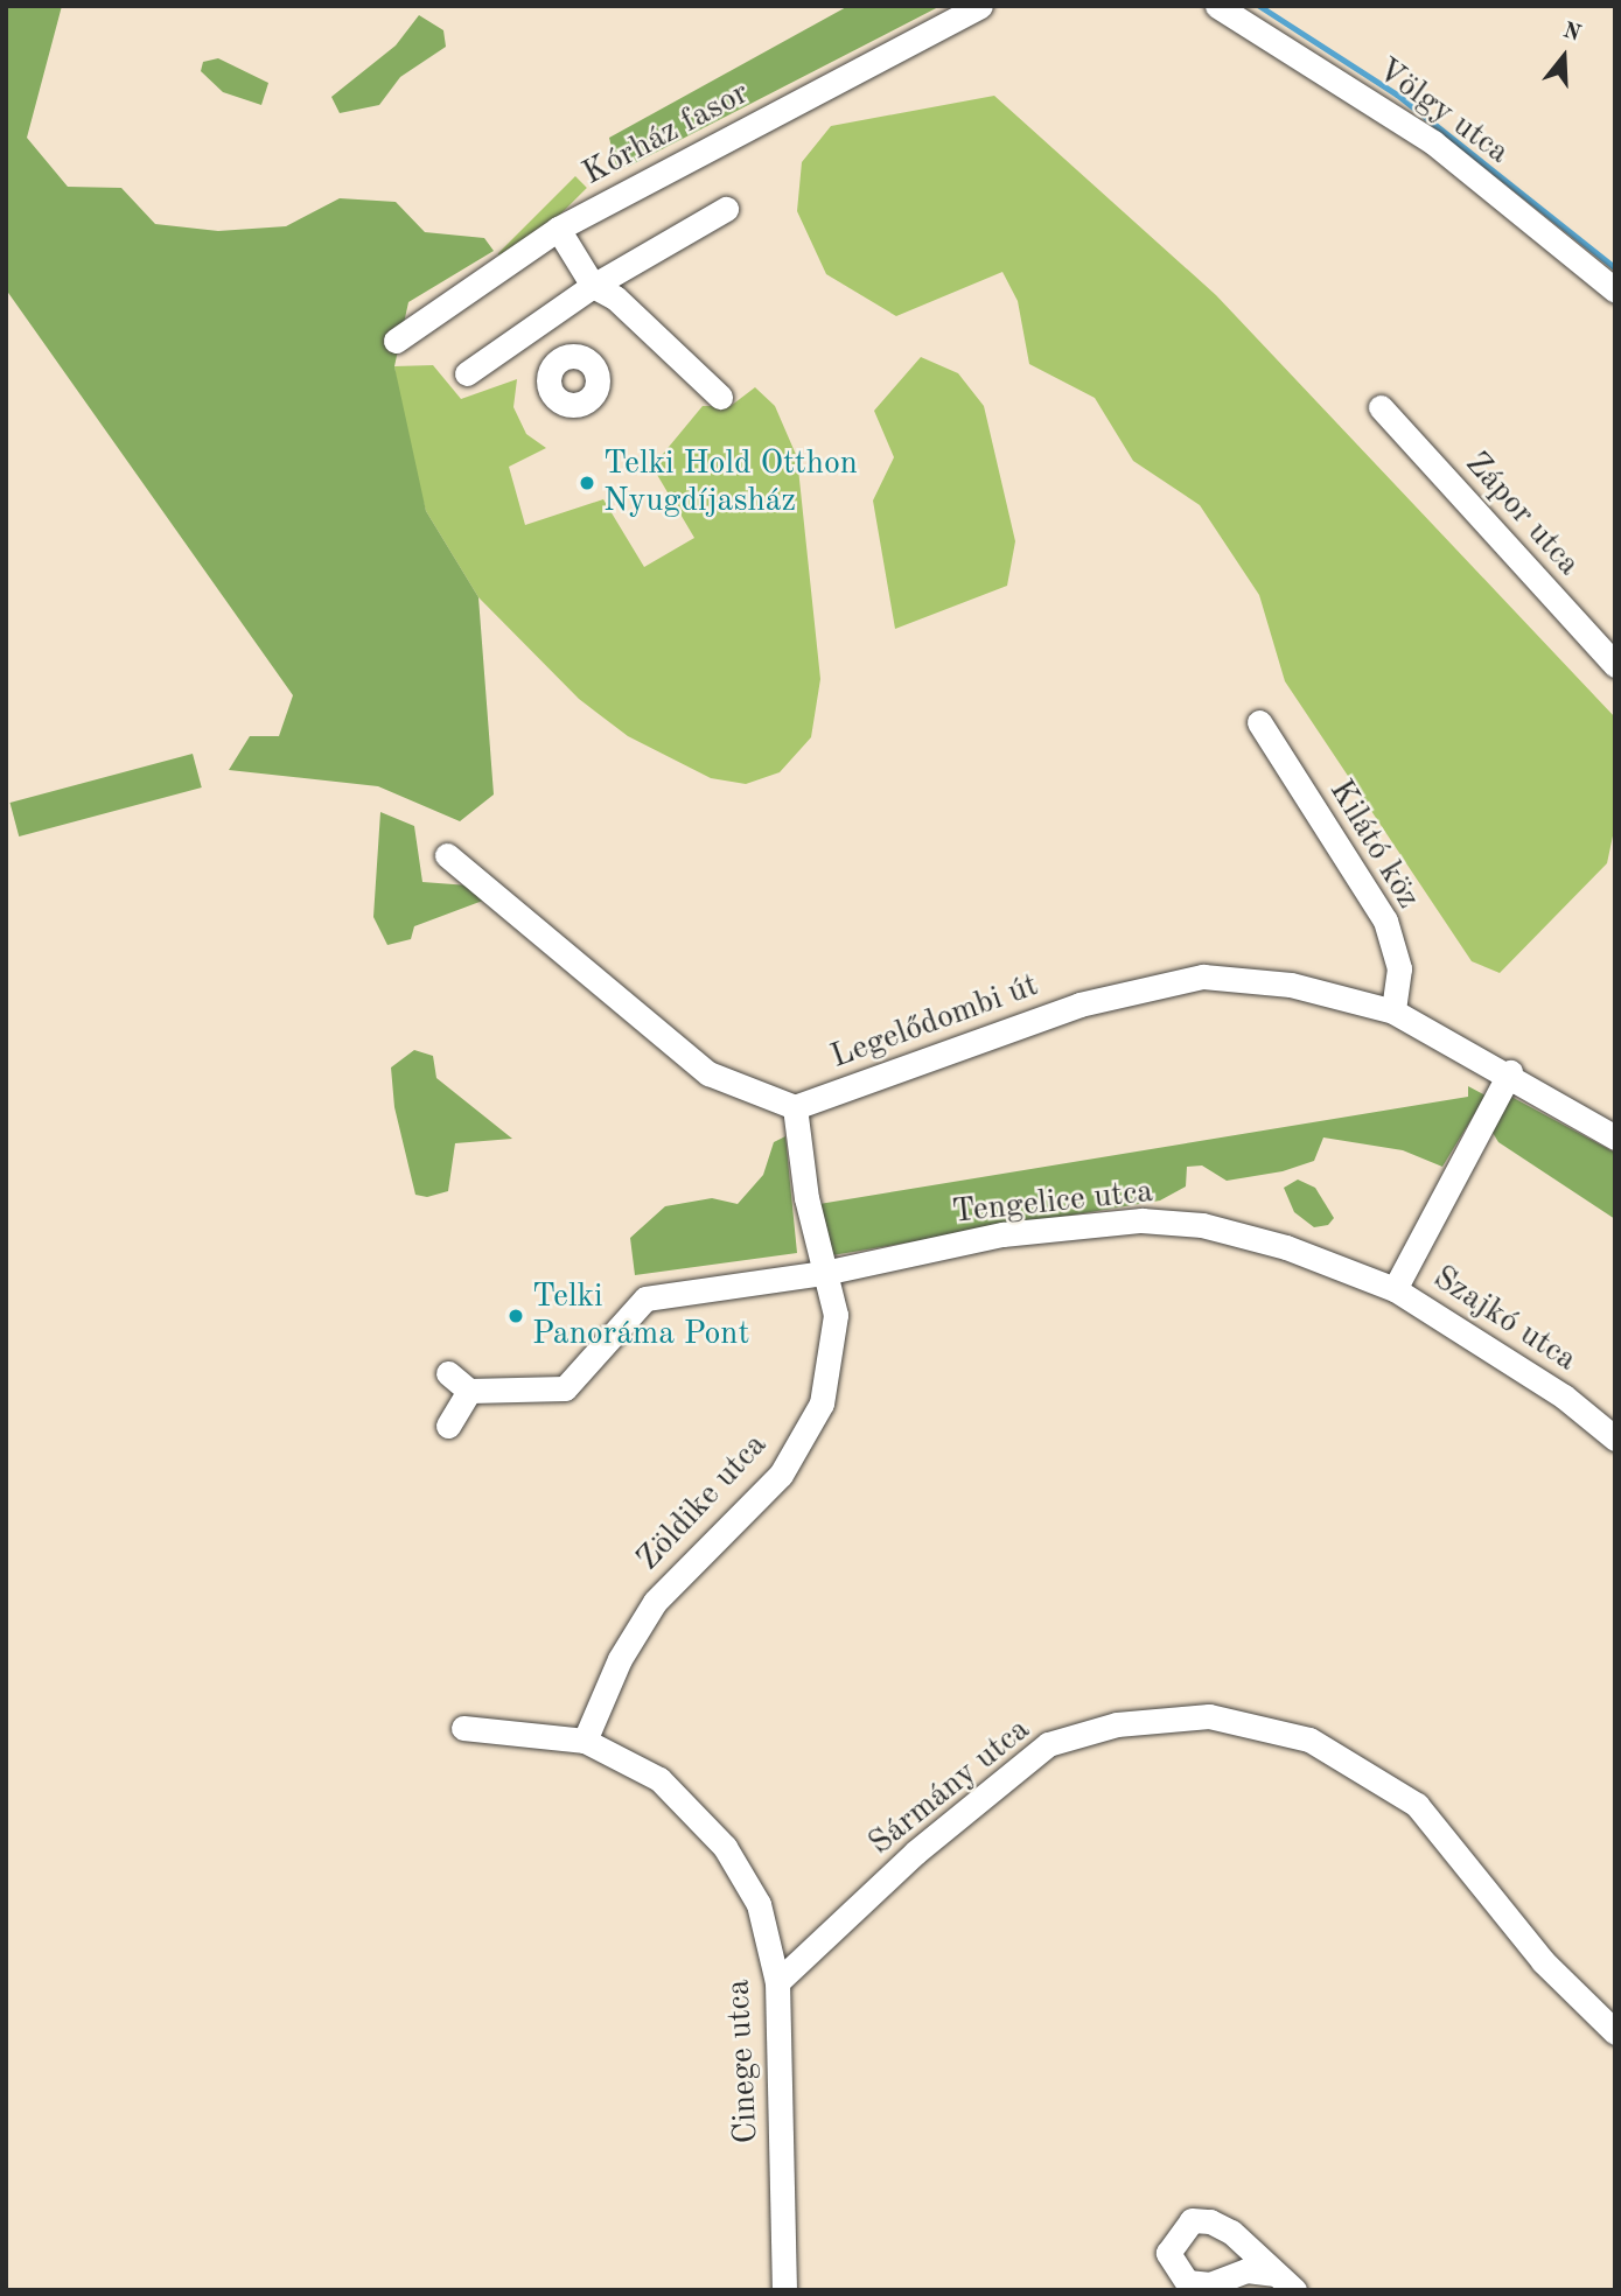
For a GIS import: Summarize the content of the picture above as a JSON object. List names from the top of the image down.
{
  "streets": {
    "street": [
      "Völgy utca",
      "Kórház fasor",
      "Zápor utca",
      "Kilátó köz",
      "Legelődombi út",
      "Tengelice utca",
      "Szajkó utca",
      "Zöldike utca",
      "Sármány utca",
      "Cinege utca"
    ]
  },
  "crossings": [
    ["Kilátó köz", "Legelődombi út"],
    ["Legelődombi út", "Zöldike utca"],
    ["Tengelice utca", "Szajkó utca"],
    ["Tengelice utca", "Zöldike utca"],
    ["Zöldike utca", "Cinege utca"],
    ["Sármány utca", "Cinege utca"]
  ],
  "places": ["Telki Hold Otthon Nyugdíjasház", "Telki Panoráma Pont"],
  "north": "top"
}
